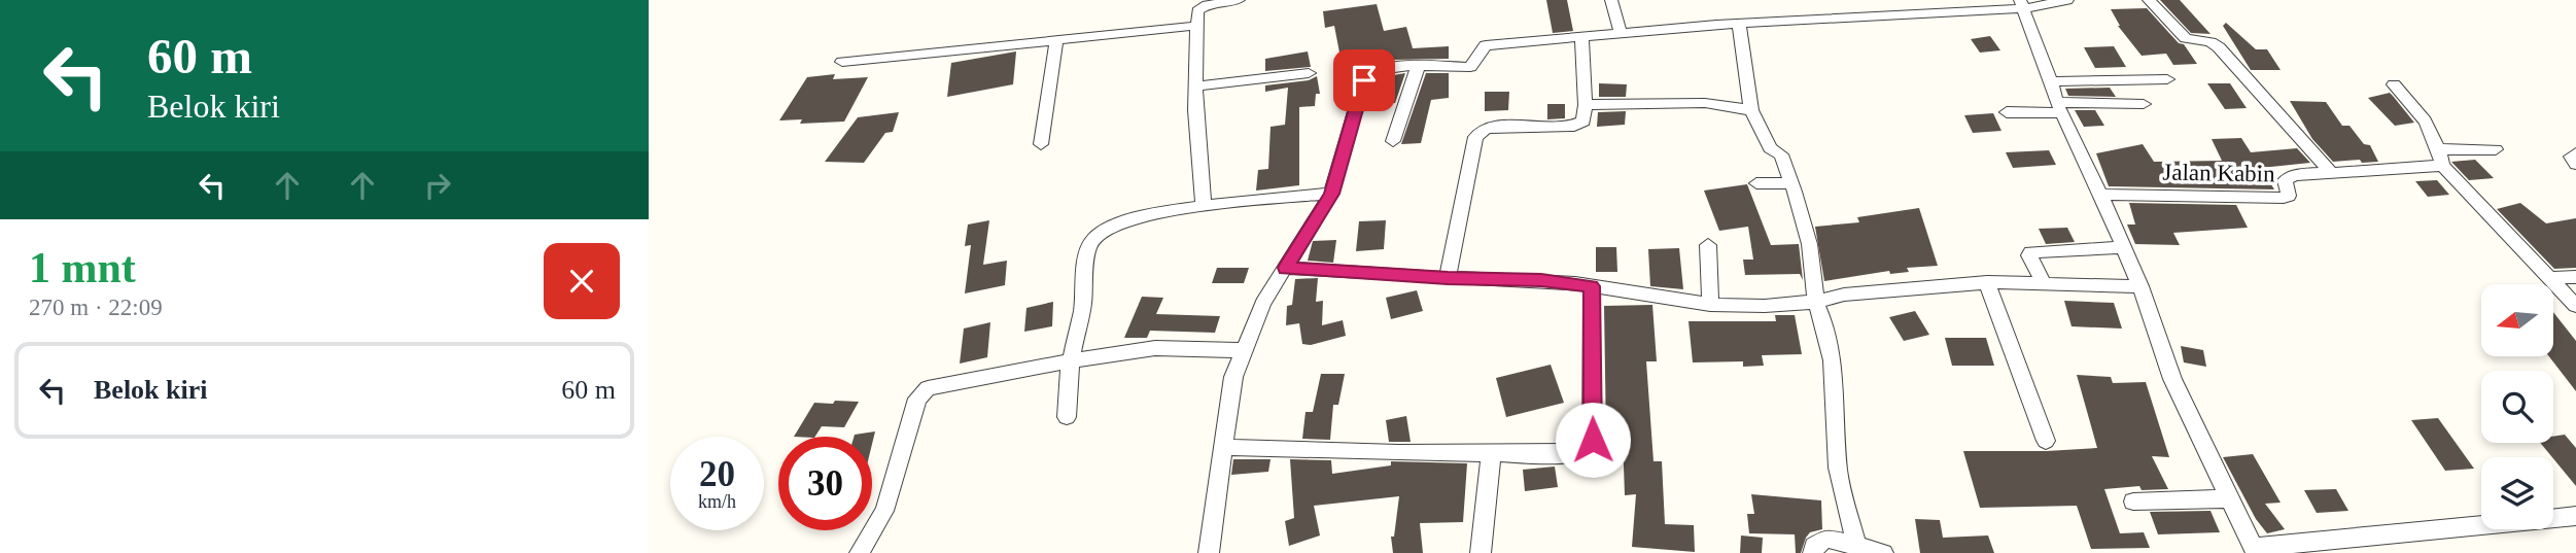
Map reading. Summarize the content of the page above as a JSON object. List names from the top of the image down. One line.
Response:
{"streets":{"street":["Jalan Kabin"]},"north":"left","page":{"turn":["60 m","Belok kiri"],"heading":["1 mnt","270 m · 22:09"],"list":[{"name":"Belok kiri","value":"60 m"}],"speed":"20 km/h","limit":"30"}}
